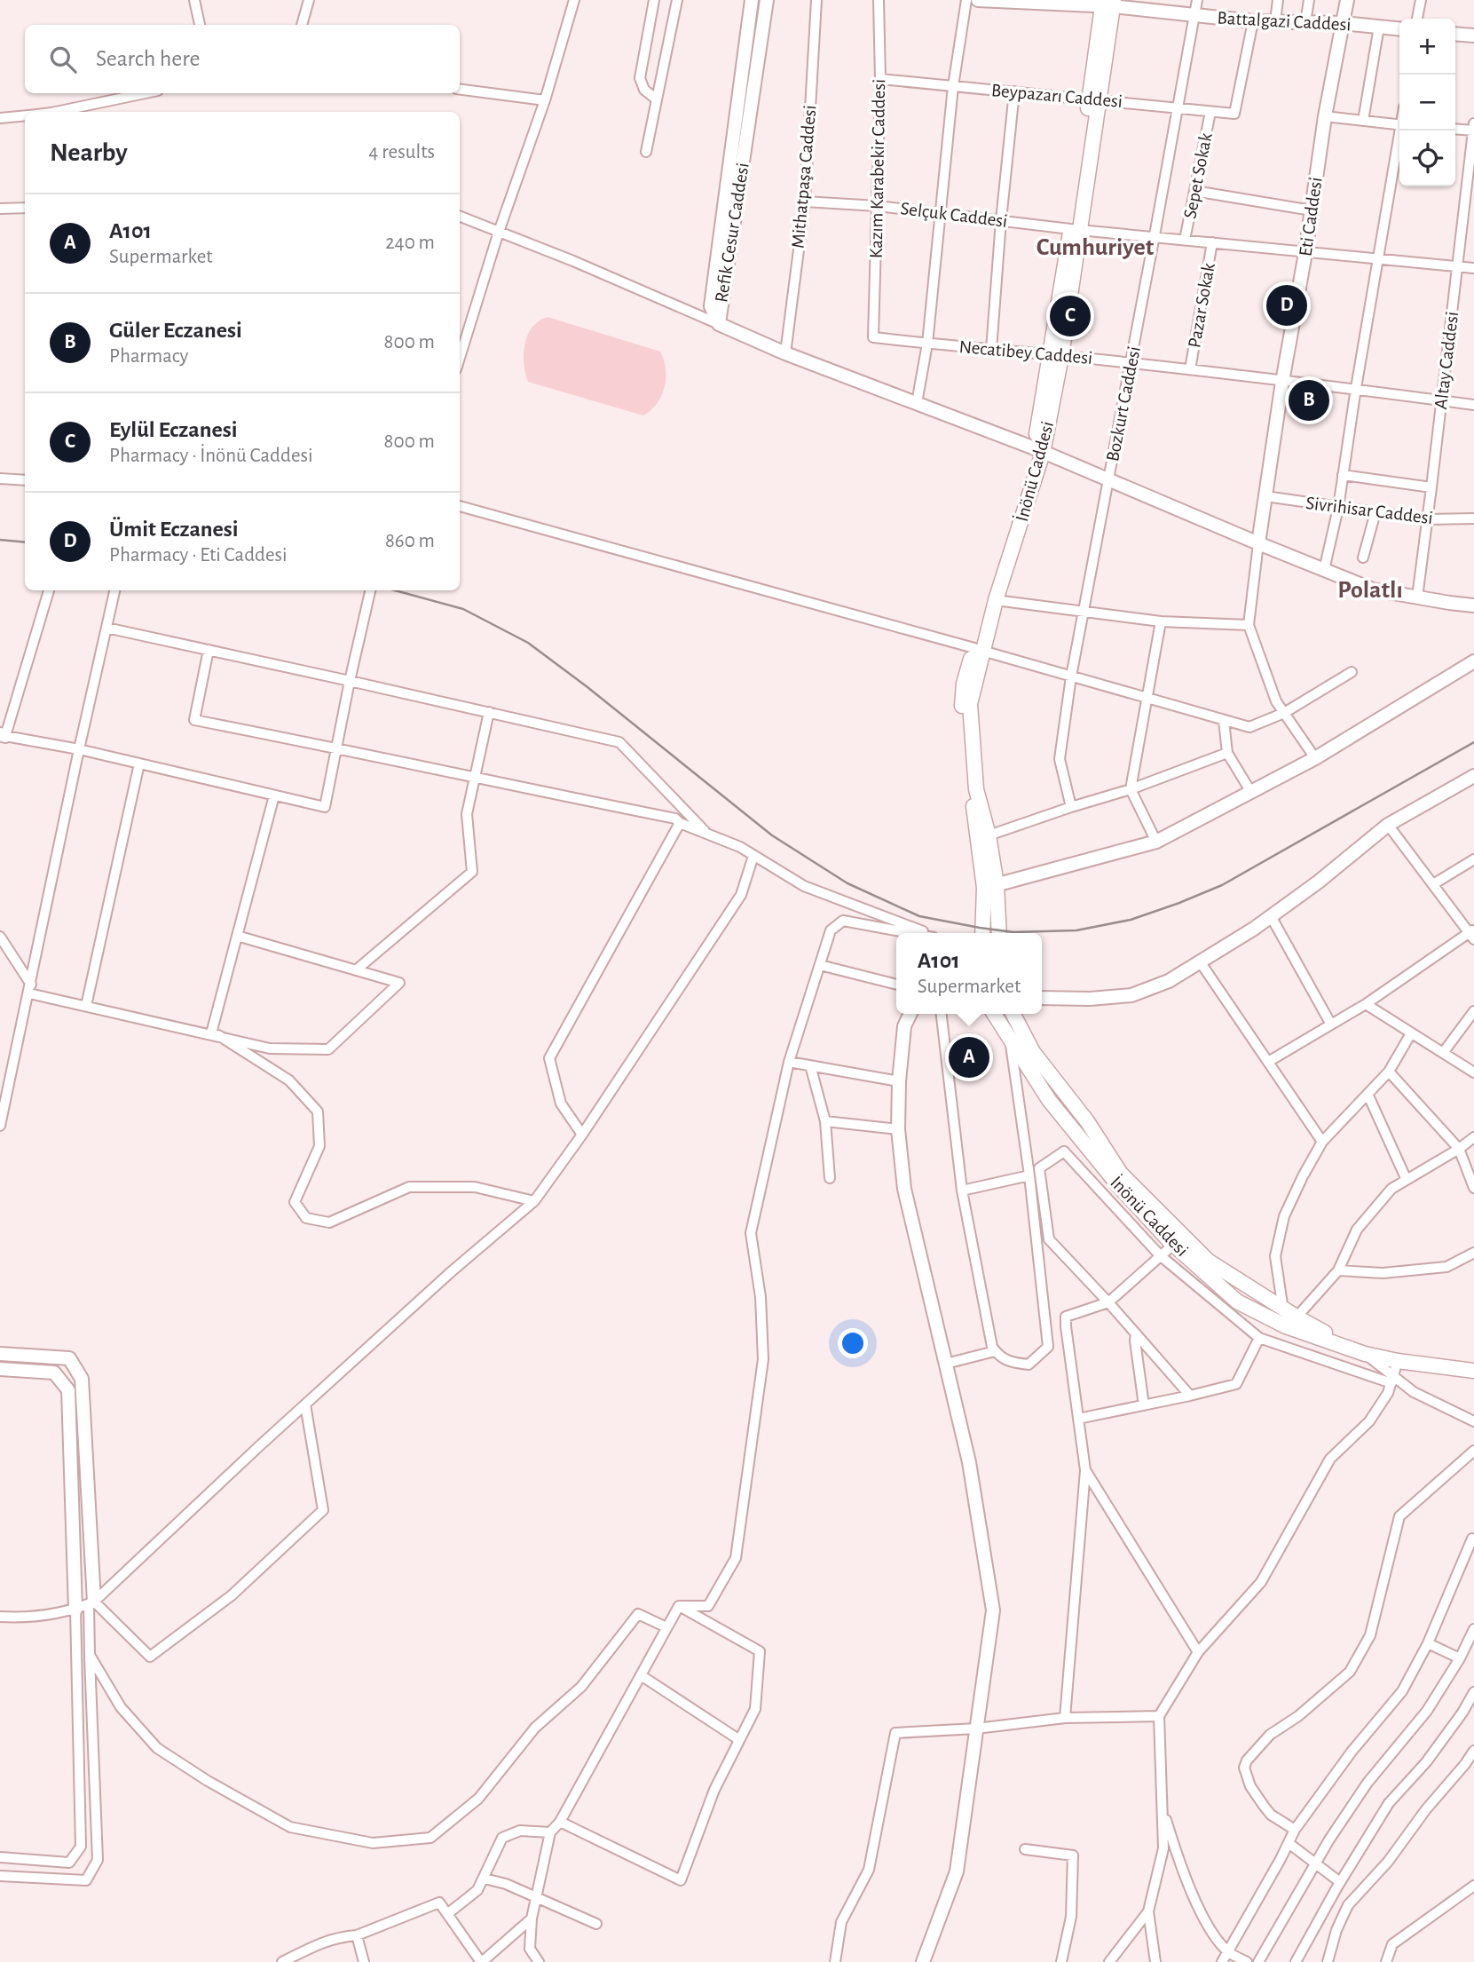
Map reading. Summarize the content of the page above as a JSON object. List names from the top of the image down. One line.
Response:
{"streets":{"main road":["İnönü Caddesi"],"street":["Battalgazi Caddesi","Beypazarı Caddesi","Kazım Karabekir Caddesi","Sepet Sokak","Mithatpaşa Caddesi","Selçuk Caddesi","Eti Caddesi","Refik Cesur Caddesi","Pazar Sokak","Necatibey Caddesi","Altay Caddesi","Bozkurt Caddesi","Sivrihisar Caddesi"]},"crossings":[["Battalgazi Caddesi","Beypazarı Caddesi"],["Battalgazi Caddesi","Eti Caddesi"],["Battalgazi Caddesi","Bozkurt Caddesi"],["Battalgazi Caddesi","İnönü Caddesi"],["Beypazarı Caddesi","Kazım Karabekir Caddesi"],["Beypazarı Caddesi","Sepet Sokak"],["Beypazarı Caddesi","Bozkurt Caddesi"],["Beypazarı Caddesi","İnönü Caddesi"],["Kazım Karabekir Caddesi","Selçuk Caddesi"],["Kazım Karabekir Caddesi","Necatibey Caddesi"],["Sepet Sokak","Selçuk Caddesi"],["Mithatpaşa Caddesi","Selçuk Caddesi"],["Selçuk Caddesi","Eti Caddesi"],["Selçuk Caddesi","Pazar Sokak"],["Selçuk Caddesi","Altay Caddesi"],["Selçuk Caddesi","Bozkurt Caddesi"],["Selçuk Caddesi","İnönü Caddesi"],["Eti Caddesi","Necatibey Caddesi"],["Eti Caddesi","Sivrihisar Caddesi"],["Pazar Sokak","Necatibey Caddesi"],["Necatibey Caddesi","Altay Caddesi"],["Necatibey Caddesi","Bozkurt Caddesi"],["Necatibey Caddesi","İnönü Caddesi"],["Altay Caddesi","Sivrihisar Caddesi"]],"districts":["Cumhuriyet","Polatlı"],"page":{"map_buttons":["+","−"],"search":"Search here","heading":["Nearby","4 results"],"list":[{"mark":"A","name":"A101","note":"Supermarket","value":"240 m"},{"mark":"B","name":"Güler Eczanesi","note":"Pharmacy","value":"800 m"},{"mark":"C","name":"Eylül Eczanesi","note":"Pharmacy · İnönü Caddesi","value":"800 m"},{"mark":"D","name":"Ümit Eczanesi","note":"Pharmacy · Eti Caddesi","value":"860 m"}],"pins":["D","C","B","A"],"popup":["A101","Supermarket"]}}
